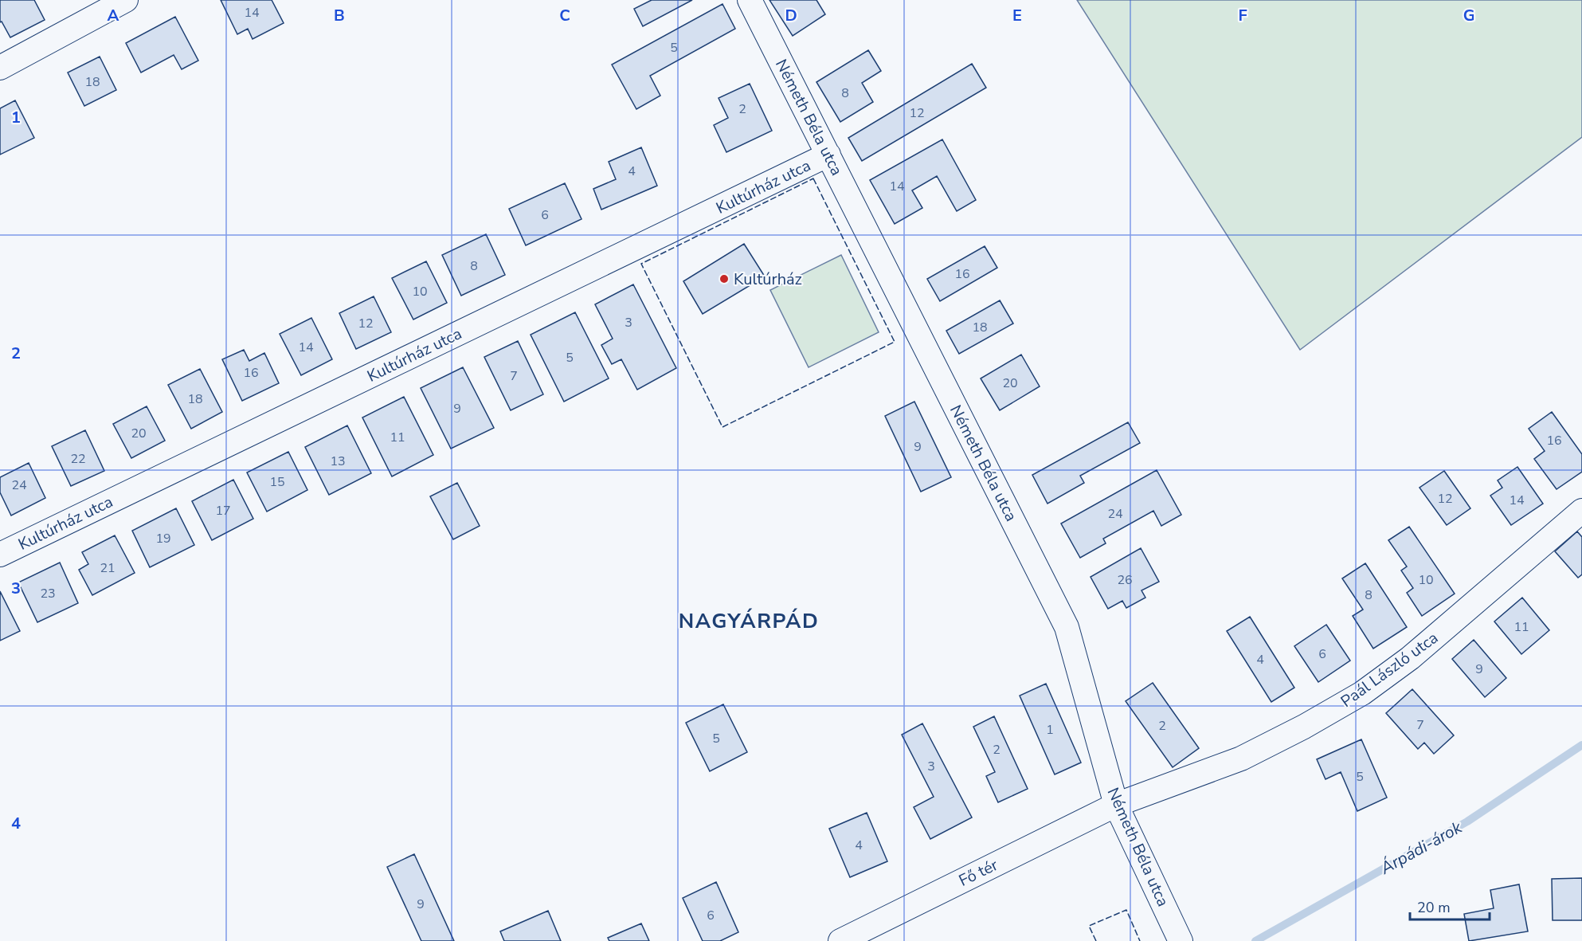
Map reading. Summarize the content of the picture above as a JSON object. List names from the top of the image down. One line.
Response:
{"streets":{"street":["Németh Béla utca","Kultúrház utca","Paál László utca","Fő tér"]},"crossings":[["Németh Béla utca","Kultúrház utca"],["Németh Béla utca","Paál László utca"],["Németh Béla utca","Fő tér"],["Paál László utca","Fő tér"]],"districts":["NAGYÁRPÁD"],"water":["Árpádi-árok"],"places":["Kultúrház"],"house_numbers":["14","5","18","8","2","12","4","14","6","8","16","10","3","12","18","14","5","16","7","20","18","9","20","11","16","9","22","13","15","24","12","14","17","24","19","21","26","10","23","8","11","6","4","9","7","2","1","5","2","3","5","4","9","6"],"scale_bar":"20 m","grid":{"columns":["A","B","C","D","E","F","G"],"rows":["1","2","3","4"]}}
